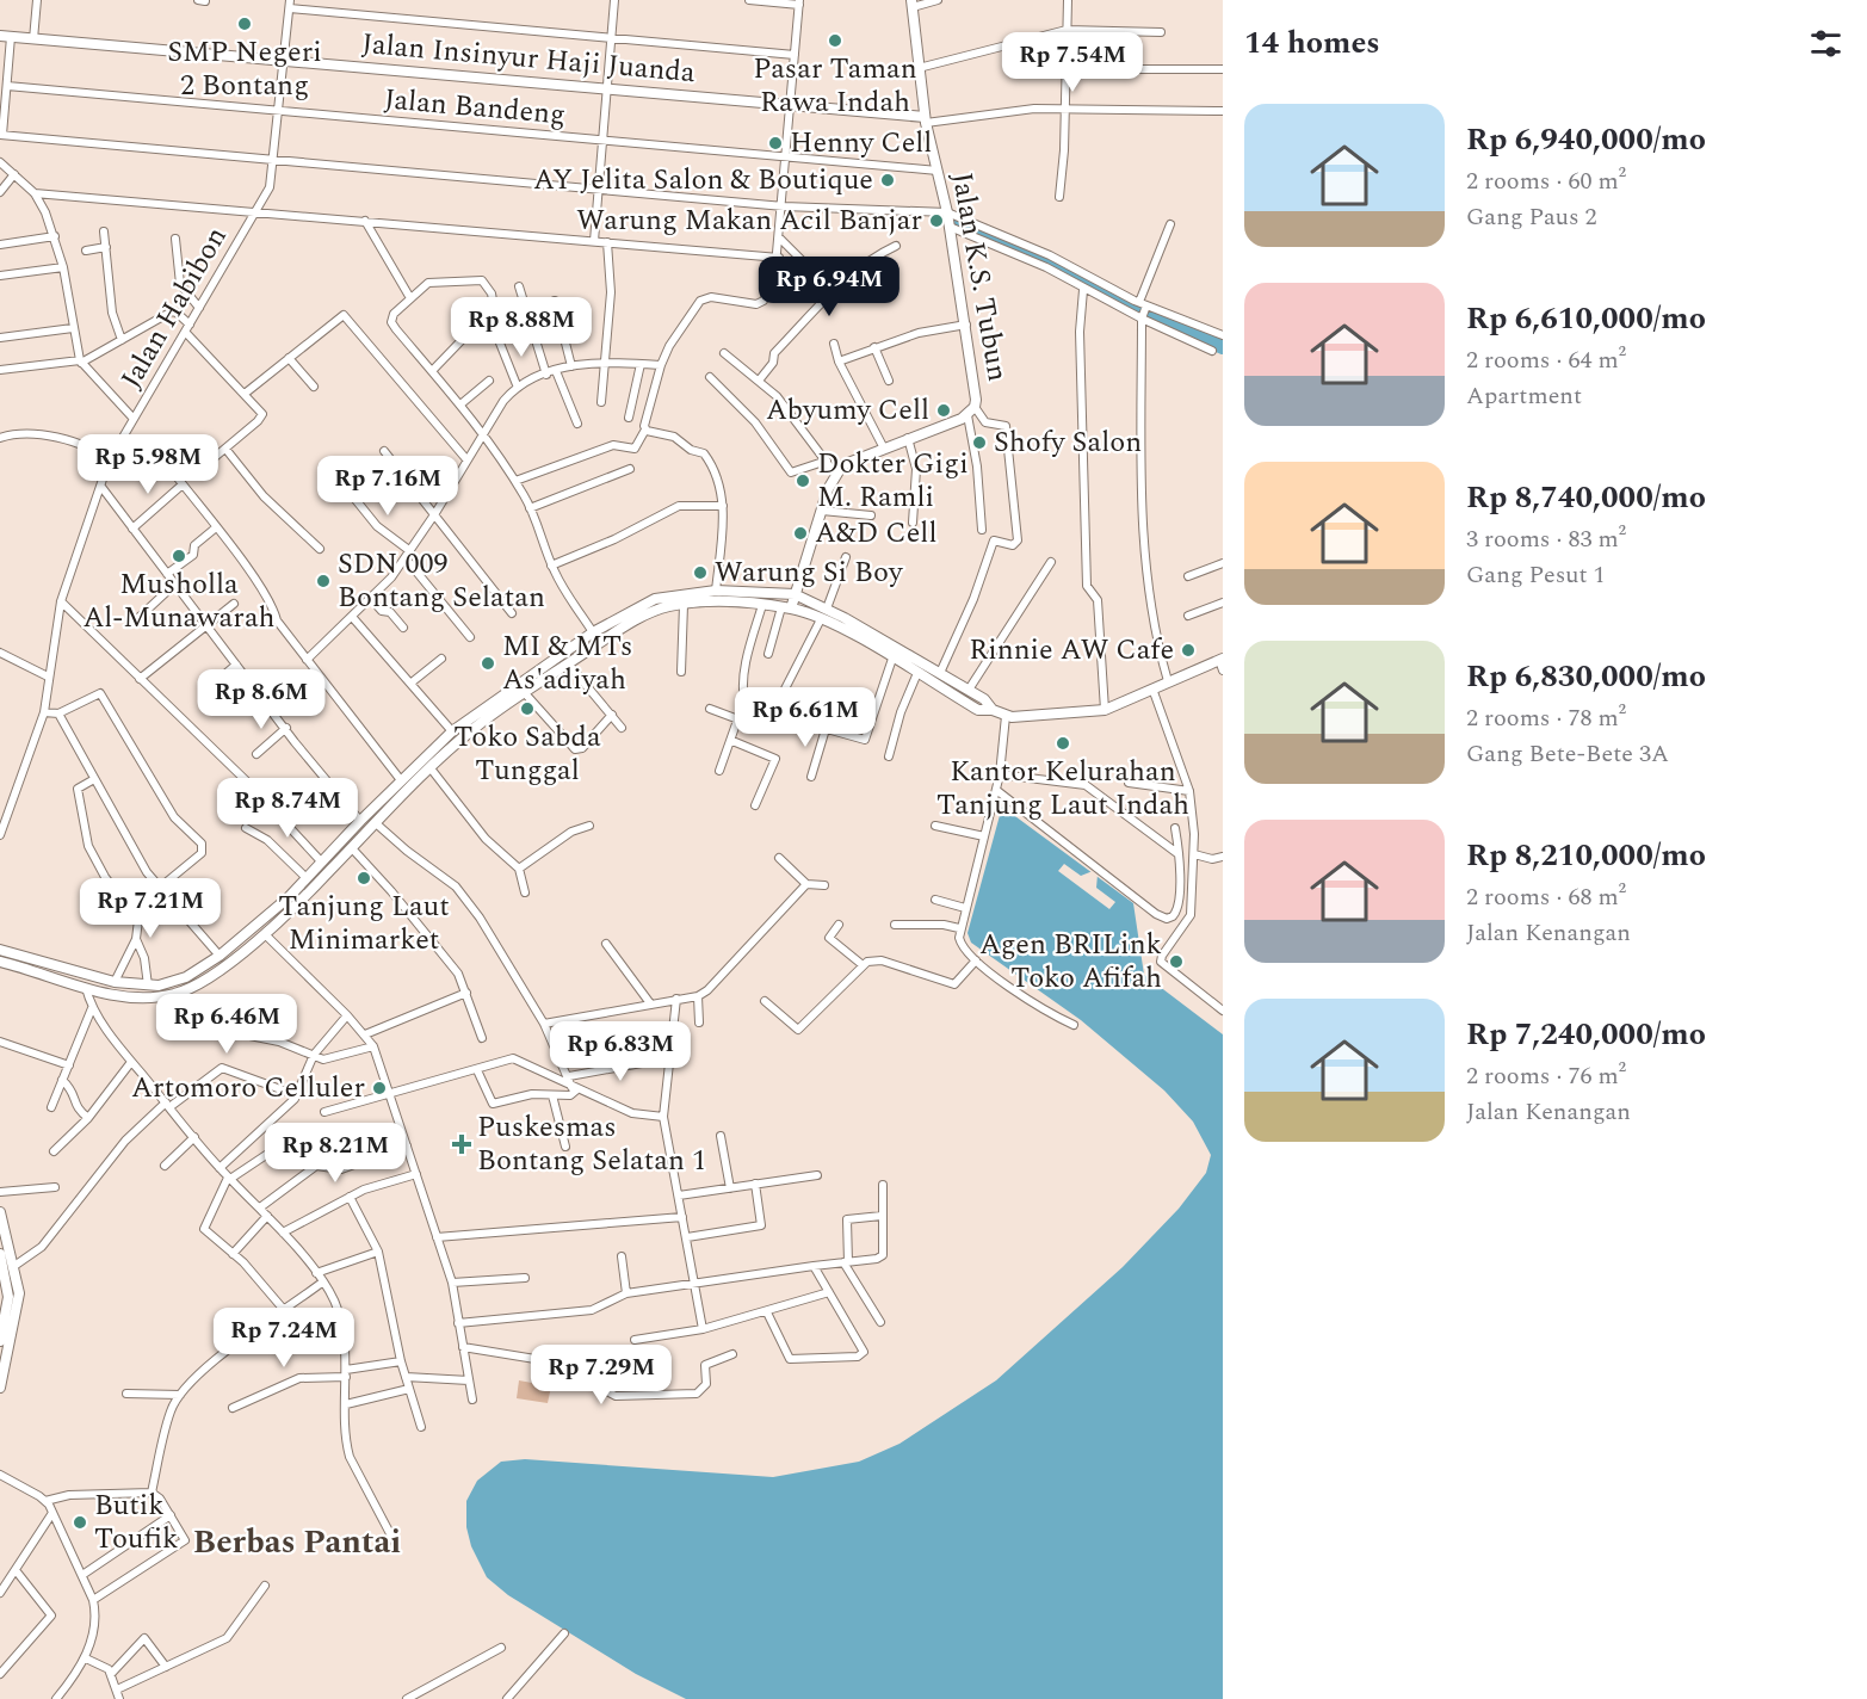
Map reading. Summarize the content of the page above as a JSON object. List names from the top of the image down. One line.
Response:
{"streets":{"street":["Jalan Insinyur Haji Juanda","Jalan Bandeng","Jalan K.S. Tubun","Jalan Habibon"]},"crossings":[["Jalan Insinyur Haji Juanda","Jalan K.S. Tubun"],["Jalan Insinyur Haji Juanda","Jalan Habibon"],["Jalan Bandeng","Jalan K.S. Tubun"],["Jalan Bandeng","Jalan Habibon"]],"districts":["Berbas Pantai"],"places":{"other":["SMP Negeri 2 Bontang","Pasar Taman Rawa Indah","Henny Cell","AY Jelita Salon & Boutique","Warung Makan Acil Banjar","Abyumy Cell","Shofy Salon","Dokter Gigi M. Ramli","A&D Cell","Musholla Al-Munawarah","Warung Si Boy","SDN 009 Bontang Selatan","Rinnie AW Cafe","MI & MTs As'adiyah","Toko Sabda Tunggal","Kantor Kelurahan Tanjung Laut Indah","Tanjung Laut Minimarket","Agen BRILink Toko Afifah","Artomoro Celluler","Butik Toufik"],"health":["Puskesmas Bontang Selatan 1"]},"page":{"heading":"14 homes","price":["Rp 7.54M","Rp 6.94M","Rp 8.88M","Rp 5.98M","Rp 7.16M","Rp 8.6M","Rp 6.61M","Rp 8.74M","Rp 7.21M","Rp 6.46M","Rp 6.83M","Rp 8.21M","Rp 7.24M","Rp 7.29M"],"list":[{"name":"Rp 6,940,000/mo","note":"2 rooms · 60 m² · Gang Paus 2"},{"name":"Rp 6,610,000/mo","note":"2 rooms · 64 m² · Apartment"},{"name":"Rp 8,740,000/mo","note":"3 rooms · 83 m² · Gang Pesut 1"},{"name":"Rp 6,830,000/mo","note":"2 rooms · 78 m² · Gang Bete-Bete 3A"},{"name":"Rp 8,210,000/mo","note":"2 rooms · 68 m² · Jalan Kenangan"},{"name":"Rp 7,240,000/mo","note":"2 rooms · 76 m² · Jalan Kenangan"}]}}
